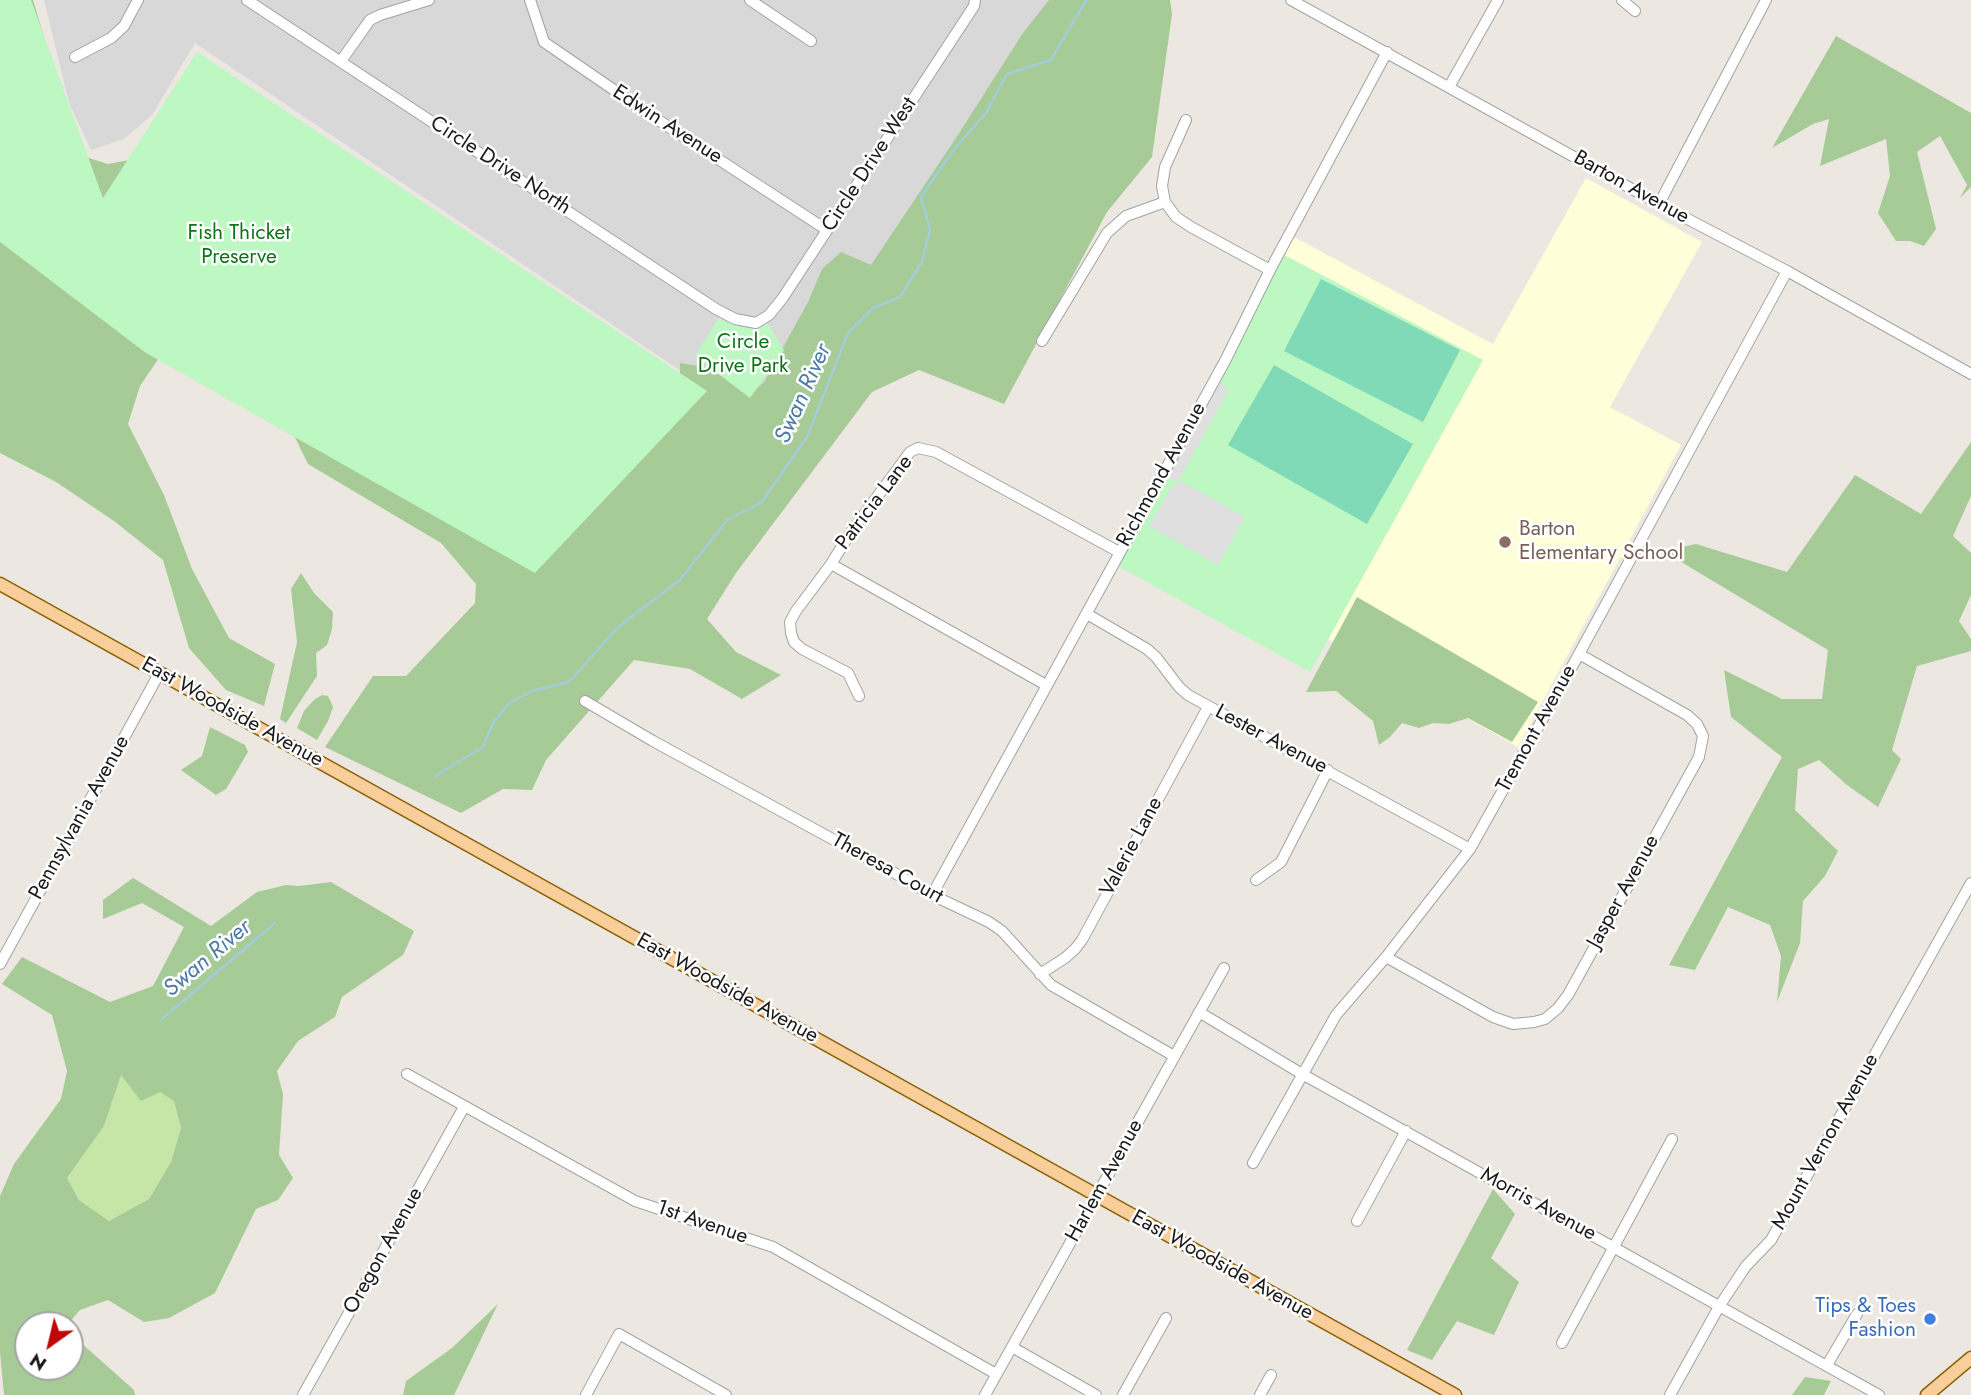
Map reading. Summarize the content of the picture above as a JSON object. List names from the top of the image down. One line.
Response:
{"streets":{"main road":["East Woodside Avenue"],"street":["Edwin Avenue","Circle Drive West","Circle Drive North","Barton Avenue","Richmond Avenue","Patricia Lane","Tremont Avenue","Lester Avenue","Pennsylvania Avenue","Valerie Lane","Theresa Court","Jasper Avenue","Mount Vernon Avenue","Harlem Avenue","Morris Avenue","1st Avenue","Oregon Avenue"]},"crossings":[["Edwin Avenue","Circle Drive West"],["Circle Drive West","Circle Drive North"],["Barton Avenue","Richmond Avenue"],["Barton Avenue","Tremont Avenue"],["Richmond Avenue","Patricia Lane"],["Richmond Avenue","Lester Avenue"],["Richmond Avenue","Theresa Court"],["East Woodside Avenue","Pennsylvania Avenue"],["East Woodside Avenue","Harlem Avenue"],["Tremont Avenue","Lester Avenue"],["Tremont Avenue","Jasper Avenue"],["Tremont Avenue","Morris Avenue"],["Lester Avenue","Valerie Lane"],["Valerie Lane","Theresa Court"],["Theresa Court","Harlem Avenue"],["Mount Vernon Avenue","Morris Avenue"],["Harlem Avenue","Morris Avenue"],["Harlem Avenue","1st Avenue"],["1st Avenue","Oregon Avenue"]],"water":["Swan River"],"parks":["Fish Thicket Preserve","Circle Drive Park"],"places":["Barton Elementary School","Tips & Toes Fashion"],"north":"bottom left"}
